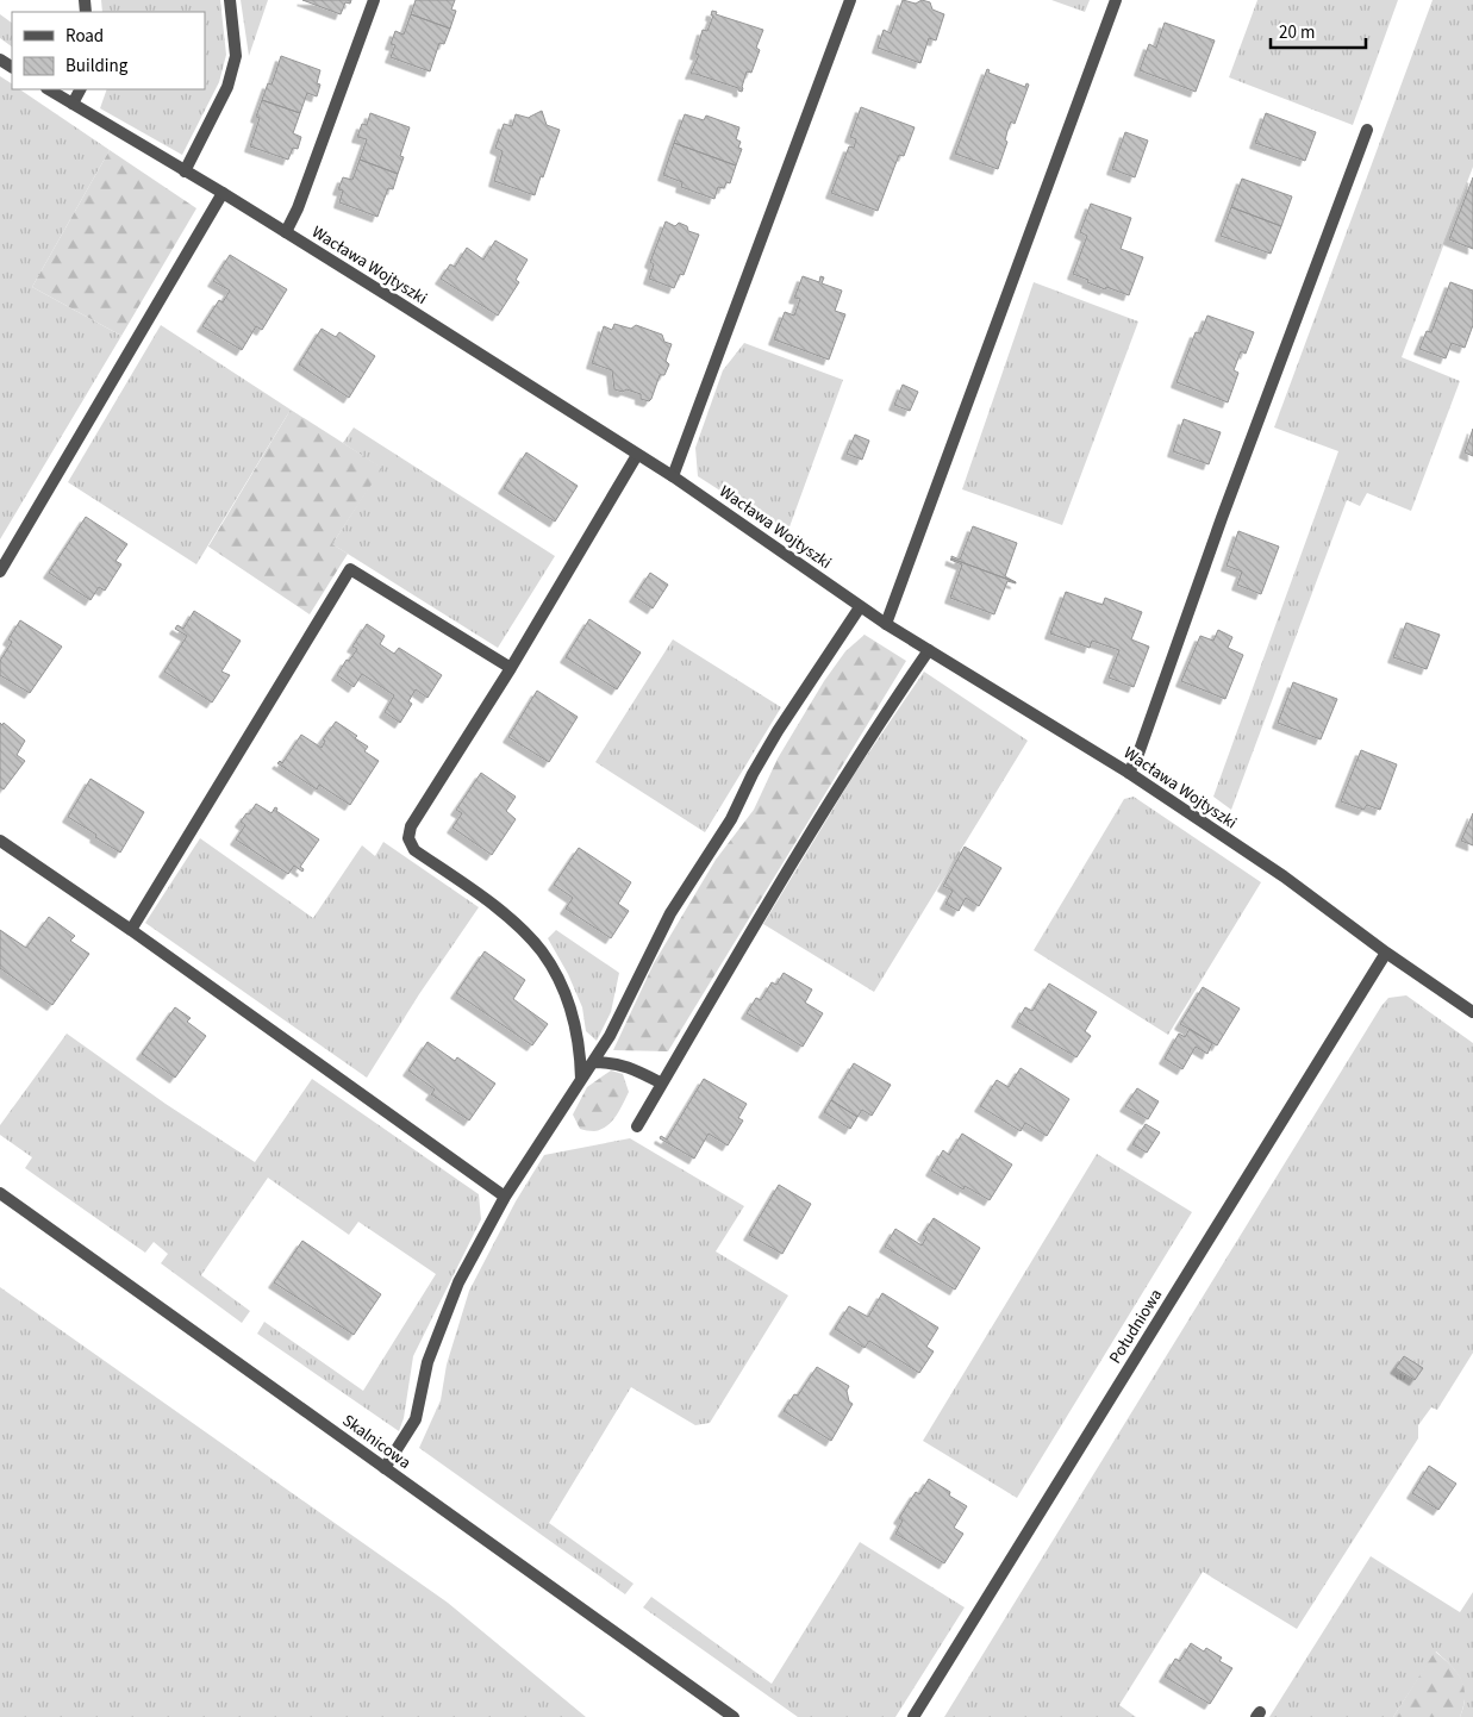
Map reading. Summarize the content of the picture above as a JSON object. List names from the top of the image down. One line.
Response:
{"streets":{"street":["Wacława Wojtyszki","Południowa","Skalnicowa"]},"crossings":[["Wacława Wojtyszki","Południowa"]],"legend":["Road","Building"],"scale_bar":"20 m"}
